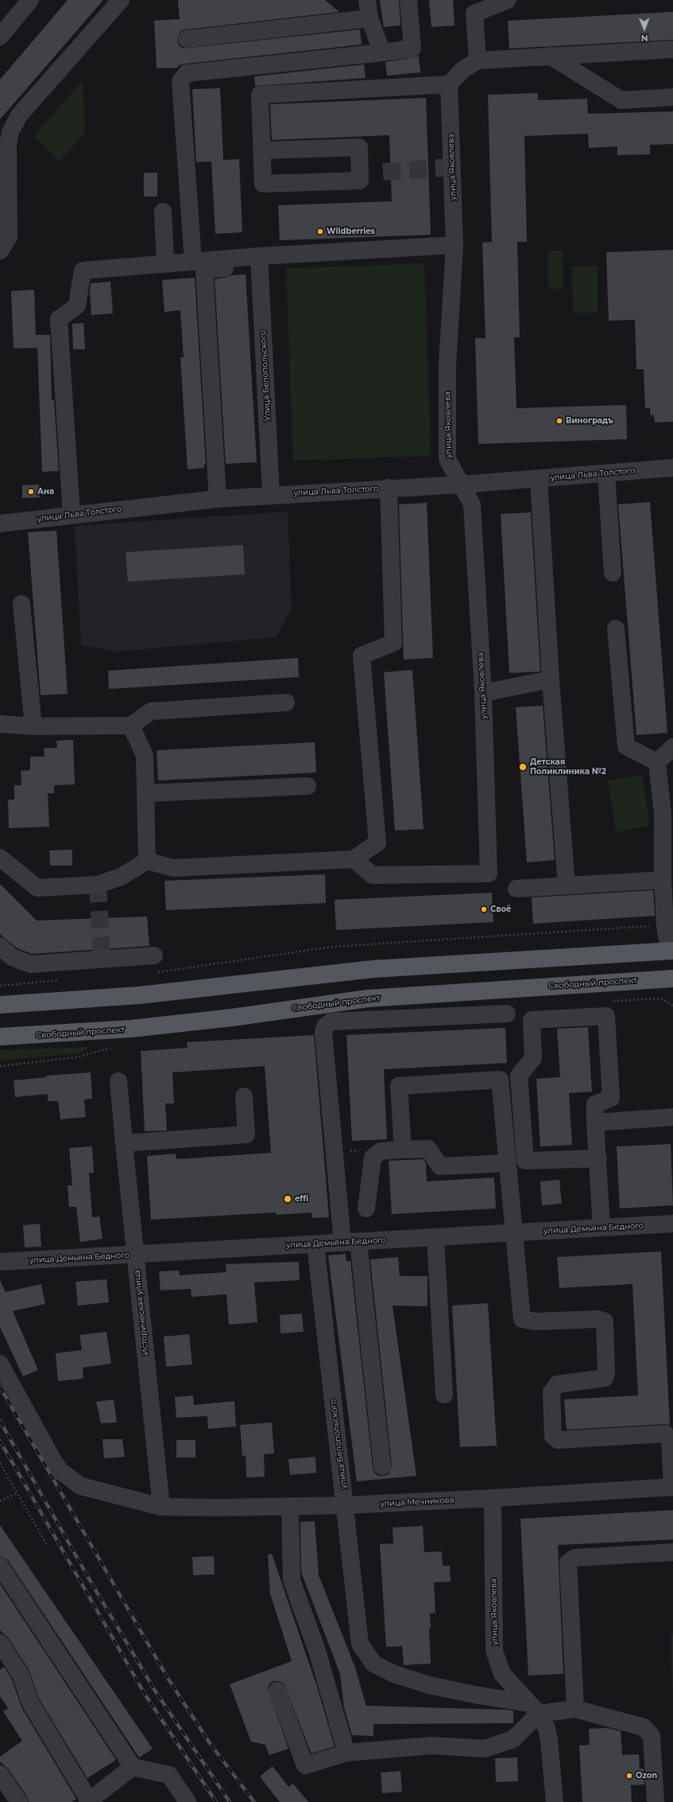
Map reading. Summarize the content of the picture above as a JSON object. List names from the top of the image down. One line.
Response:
{"streets":{"main road":["Свободный проспект"],"street":["улица Яковлева","Улица Белопольского","улица Льва Толстого","улица Демьяна Бедного","Историческая улица","улица Белопольского","улица Мечникова"]},"crossings":[["улица Яковлева","улица Льва Толстого"],["улица Яковлева","улица Белопольского"],["улица Яковлева","улица Мечникова"],["Улица Белопольского","улица Льва Толстого"],["улица Демьяна Бедного","Историческая улица"],["улица Демьяна Бедного","улица Белопольского"],["Историческая улица","улица Мечникова"],["улица Белопольского","улица Мечникова"]],"places":["Wildberries","Виноградъ","Ана","Детская Поликлиника №2","Своё","effi","Ozon"],"north":"bottom"}
